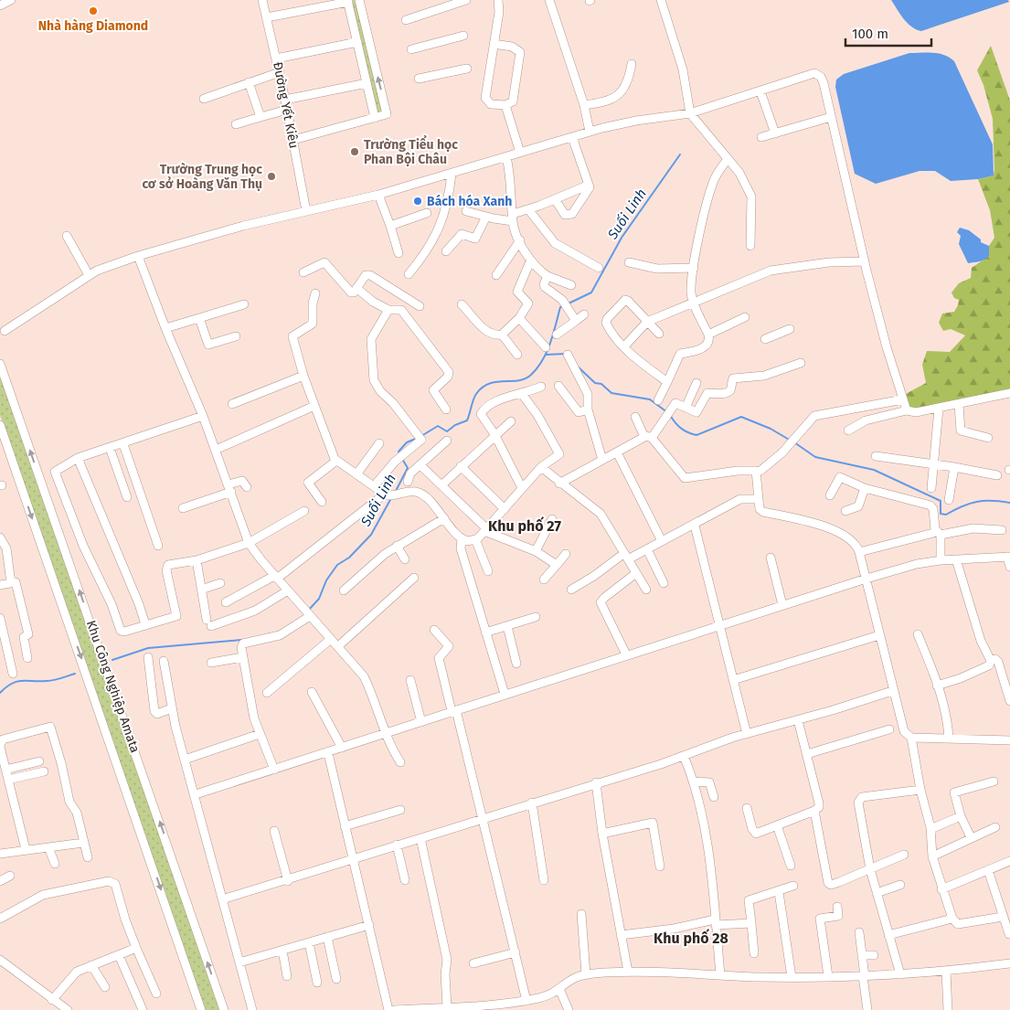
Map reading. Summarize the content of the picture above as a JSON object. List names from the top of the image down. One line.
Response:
{"streets":{"street":["Đường Yết Kiêu","Khu Công Nghiệp Amata"]},"districts":["Khu phố 27","Khu phố 28"],"water":["Suối Linh"],"places":["Nhà hàng Diamond","Trường Tiểu học Phan Bội Châu","Trường Trung học cơ sở Hoàng Văn Thụ","Bách hóa Xanh"],"scale_bar":"100 m"}
